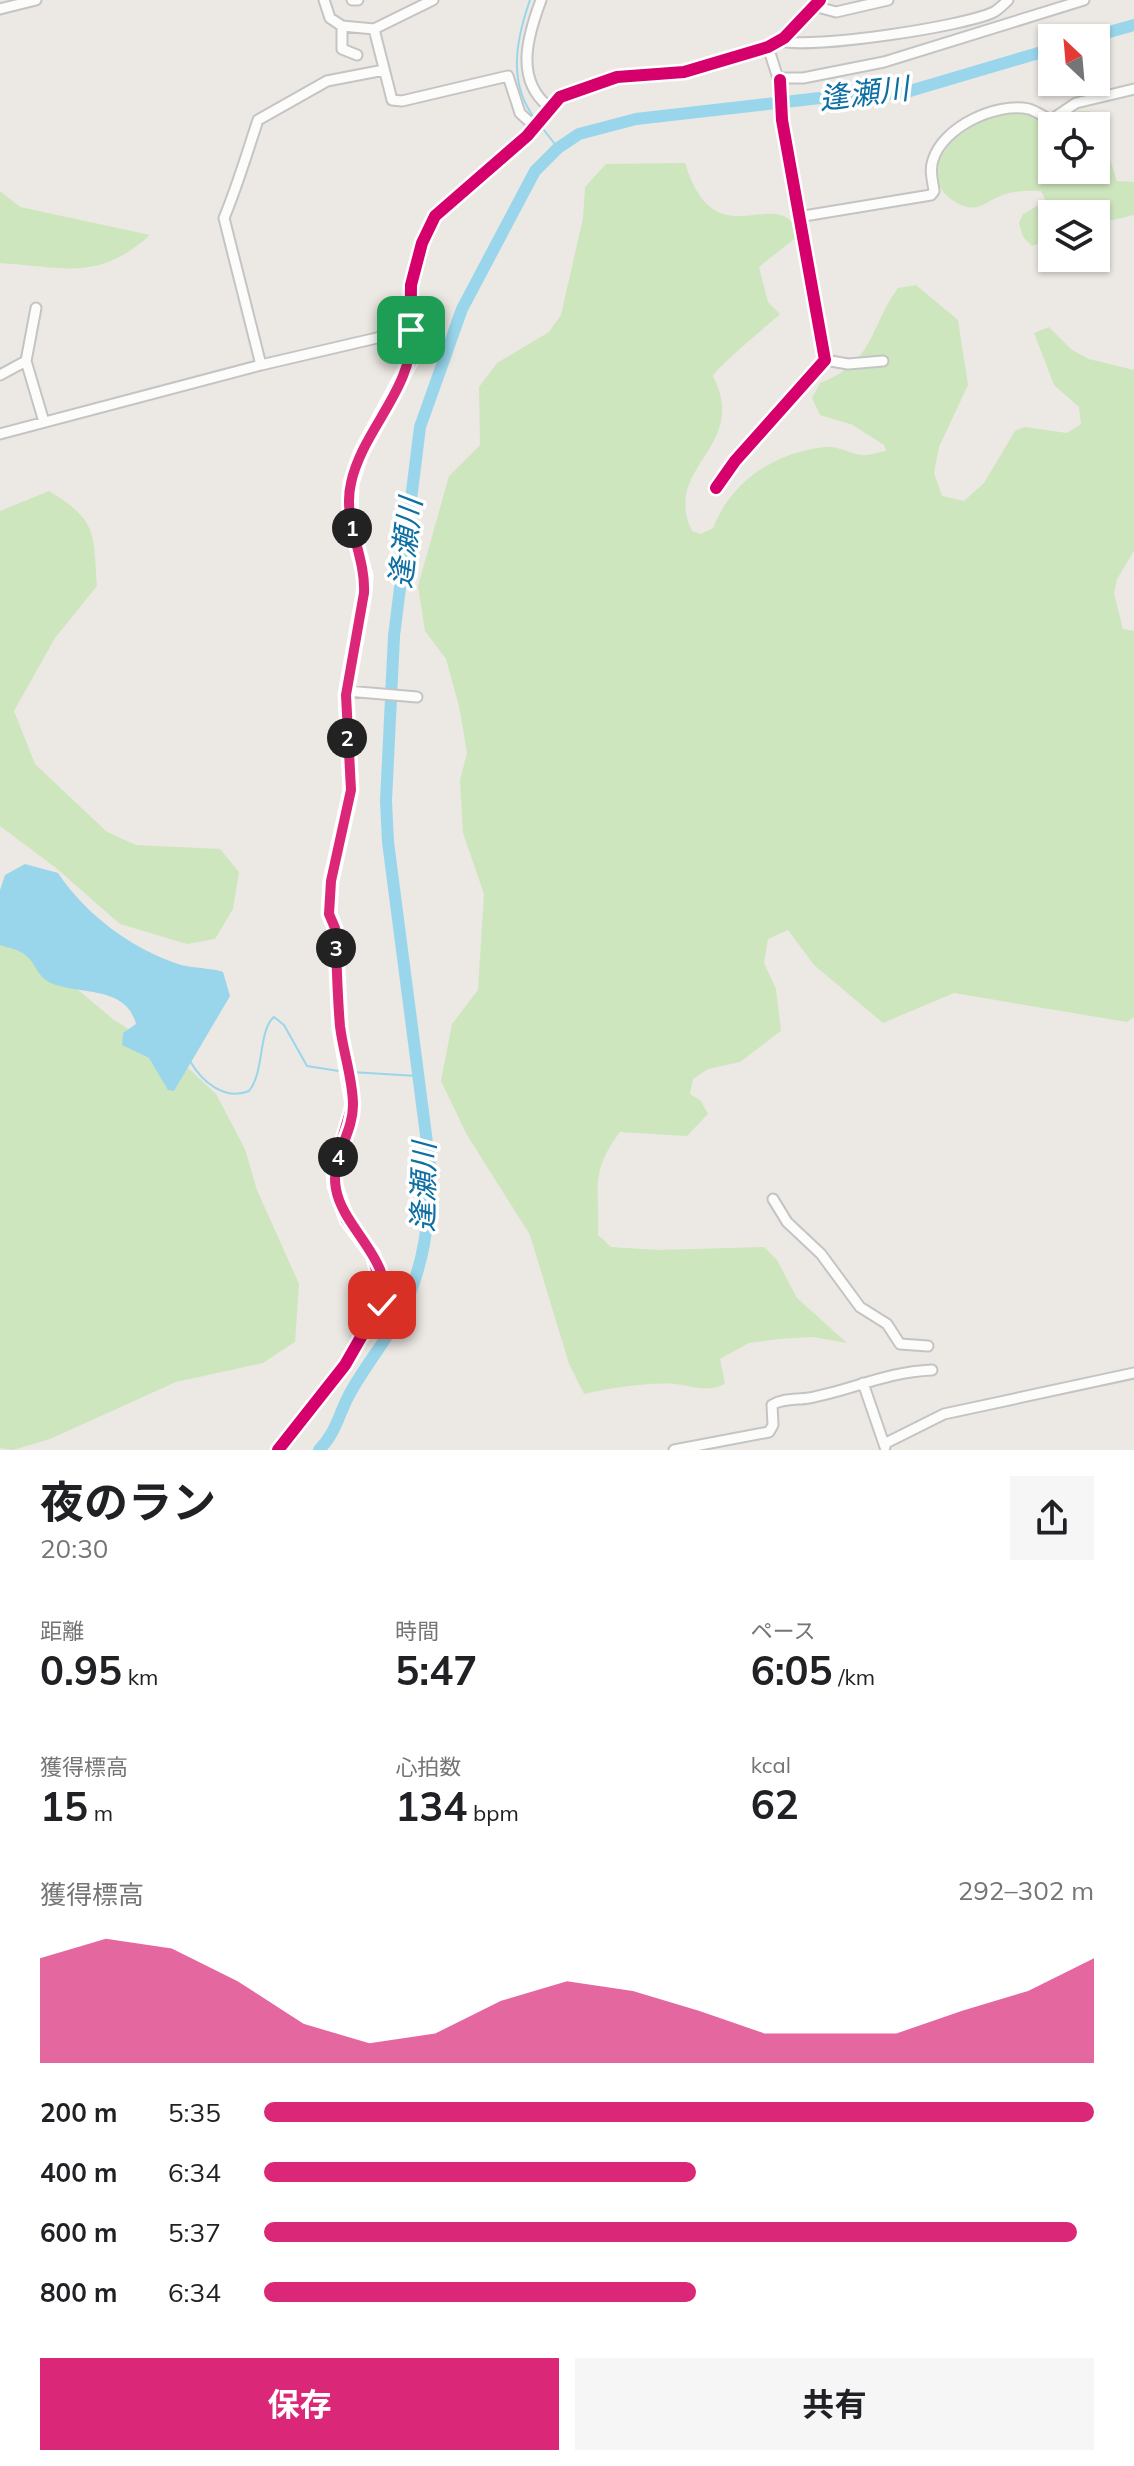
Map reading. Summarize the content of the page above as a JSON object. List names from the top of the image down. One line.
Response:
{"water":["逢瀬川"],"north":"top left","page":{"pins":["1","2","3","4"],"heading":["夜のラン","20:30"],"stats":[["距離","0.95 km"],["時間","5:47"],["ペース","6:05 /km"],["獲得標高","15 m"],["心拍数","134 bpm"],["kcal","62"]],"chart":["獲得標高","292–302 m"],"list":[{"name":"200 m","note":"5:35"},{"name":"400 m","note":"6:34"},{"name":"600 m","note":"5:37"},{"name":"800 m","note":"6:34"}],"buttons":["保存","共有"]}}
